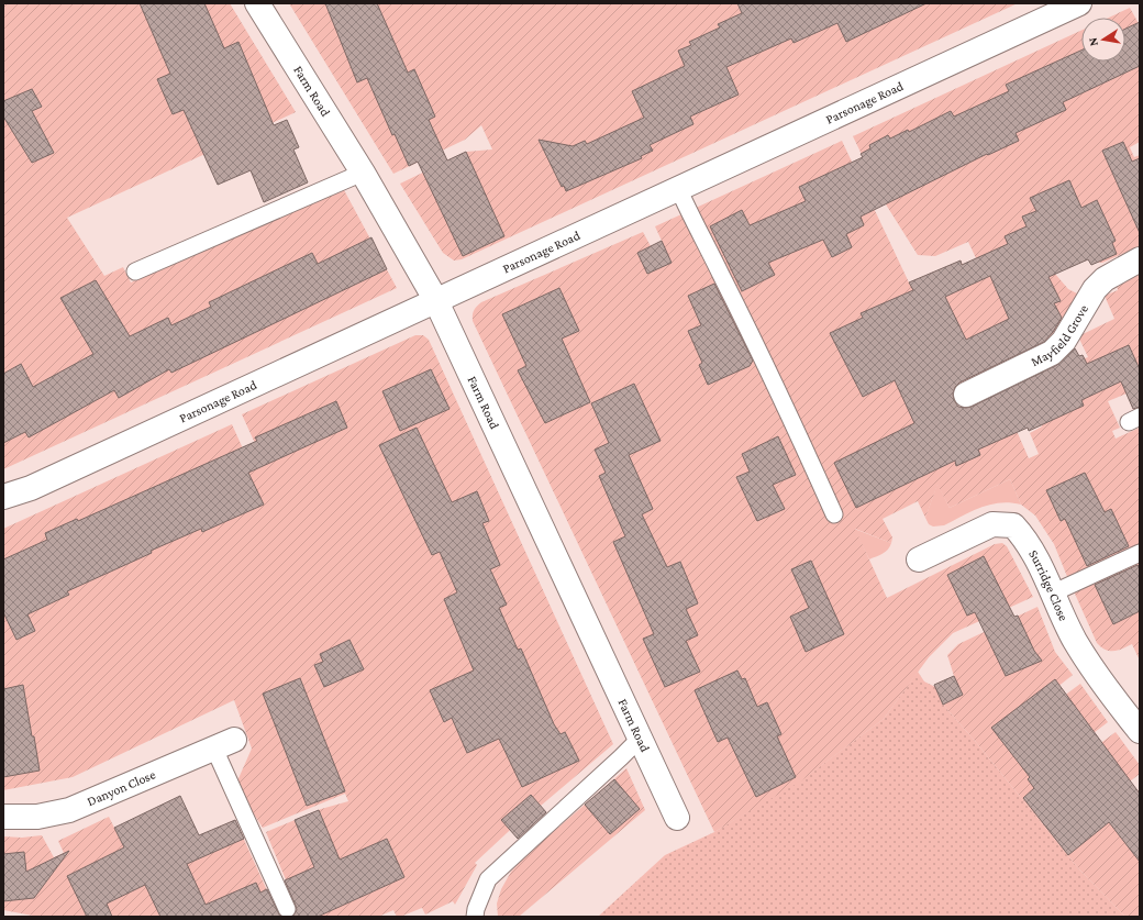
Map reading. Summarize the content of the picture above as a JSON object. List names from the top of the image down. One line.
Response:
{"streets":{"street":["Farm Road","Parsonage Road","Mayfield Grove","Surridge Close","Danyon Close"]},"crossings":[["Farm Road","Parsonage Road"]],"north":"left"}
